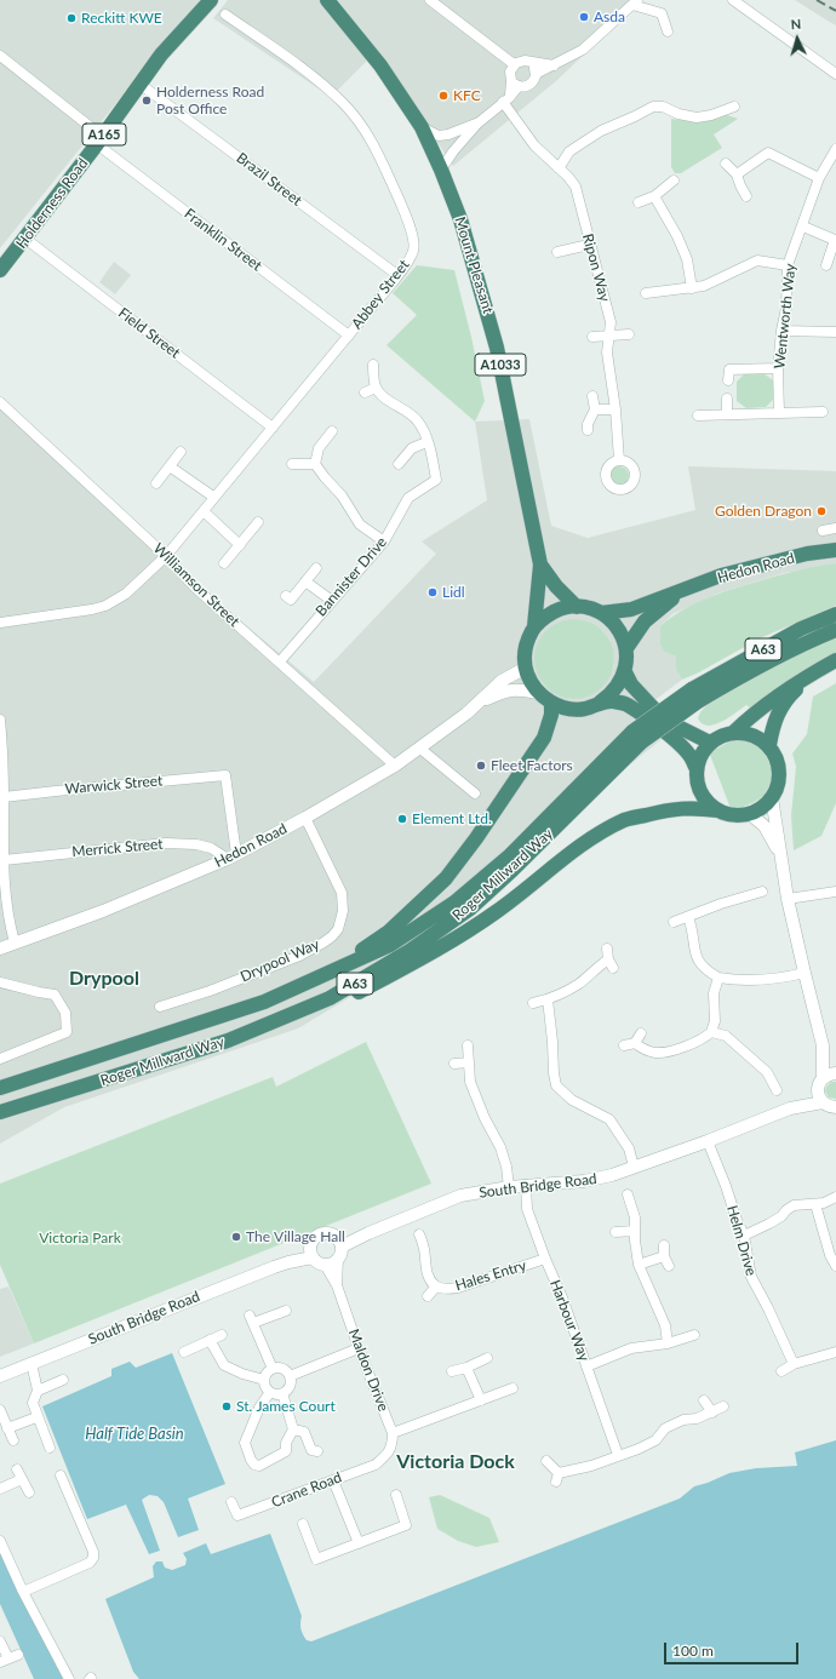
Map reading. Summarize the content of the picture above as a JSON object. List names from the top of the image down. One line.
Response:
{"streets":{"highway":["A165","Holderness Road","Mount Pleasant","A1033","Hedon Road","A63","Roger Millward Way"],"street":["Brazil Street","Franklin Street","Ripon Way","Abbey Street","Wentworth Way","Field Street","Bannister Drive","Williamson Street","Warwick Street","Merrick Street","Drypool Way","South Bridge Road","Helm Drive","Hales Entry","Harbour Way","Maldon Drive","Crane Road"]},"crossings":[["Brazil Street","Holderness Road"],["Brazil Street","Abbey Street"],["Holderness Road","Franklin Street"],["Holderness Road","Field Street"],["Franklin Street","Abbey Street"],["Mount Pleasant","A1033"],["Abbey Street","Field Street"],["Abbey Street","Williamson Street"],["A1033","Hedon Road"],["A1033","A63"],["Hedon Road","Williamson Street"],["Hedon Road","A63"],["Hedon Road","Warwick Street"],["Hedon Road","Merrick Street"],["Hedon Road","Drypool Way"],["Bannister Drive","Williamson Street"],["A63","Roger Millward Way"],["Warwick Street","Merrick Street"],["South Bridge Road","Helm Drive"],["South Bridge Road","Harbour Way"],["South Bridge Road","Maldon Drive"],["Hales Entry","Harbour Way"],["Maldon Drive","Crane Road"]],"districts":["Drypool","Victoria Dock"],"water":["Half Tide Basin"],"parks":["Victoria Park"],"places":["Asda","Reckitt KWE","KFC","Holderness Road Post Office","Golden Dragon","Lidl","Fleet Factors","Element Ltd.","The Village Hall","St. James Court"],"scale_bar":"100 m","north":"top"}
